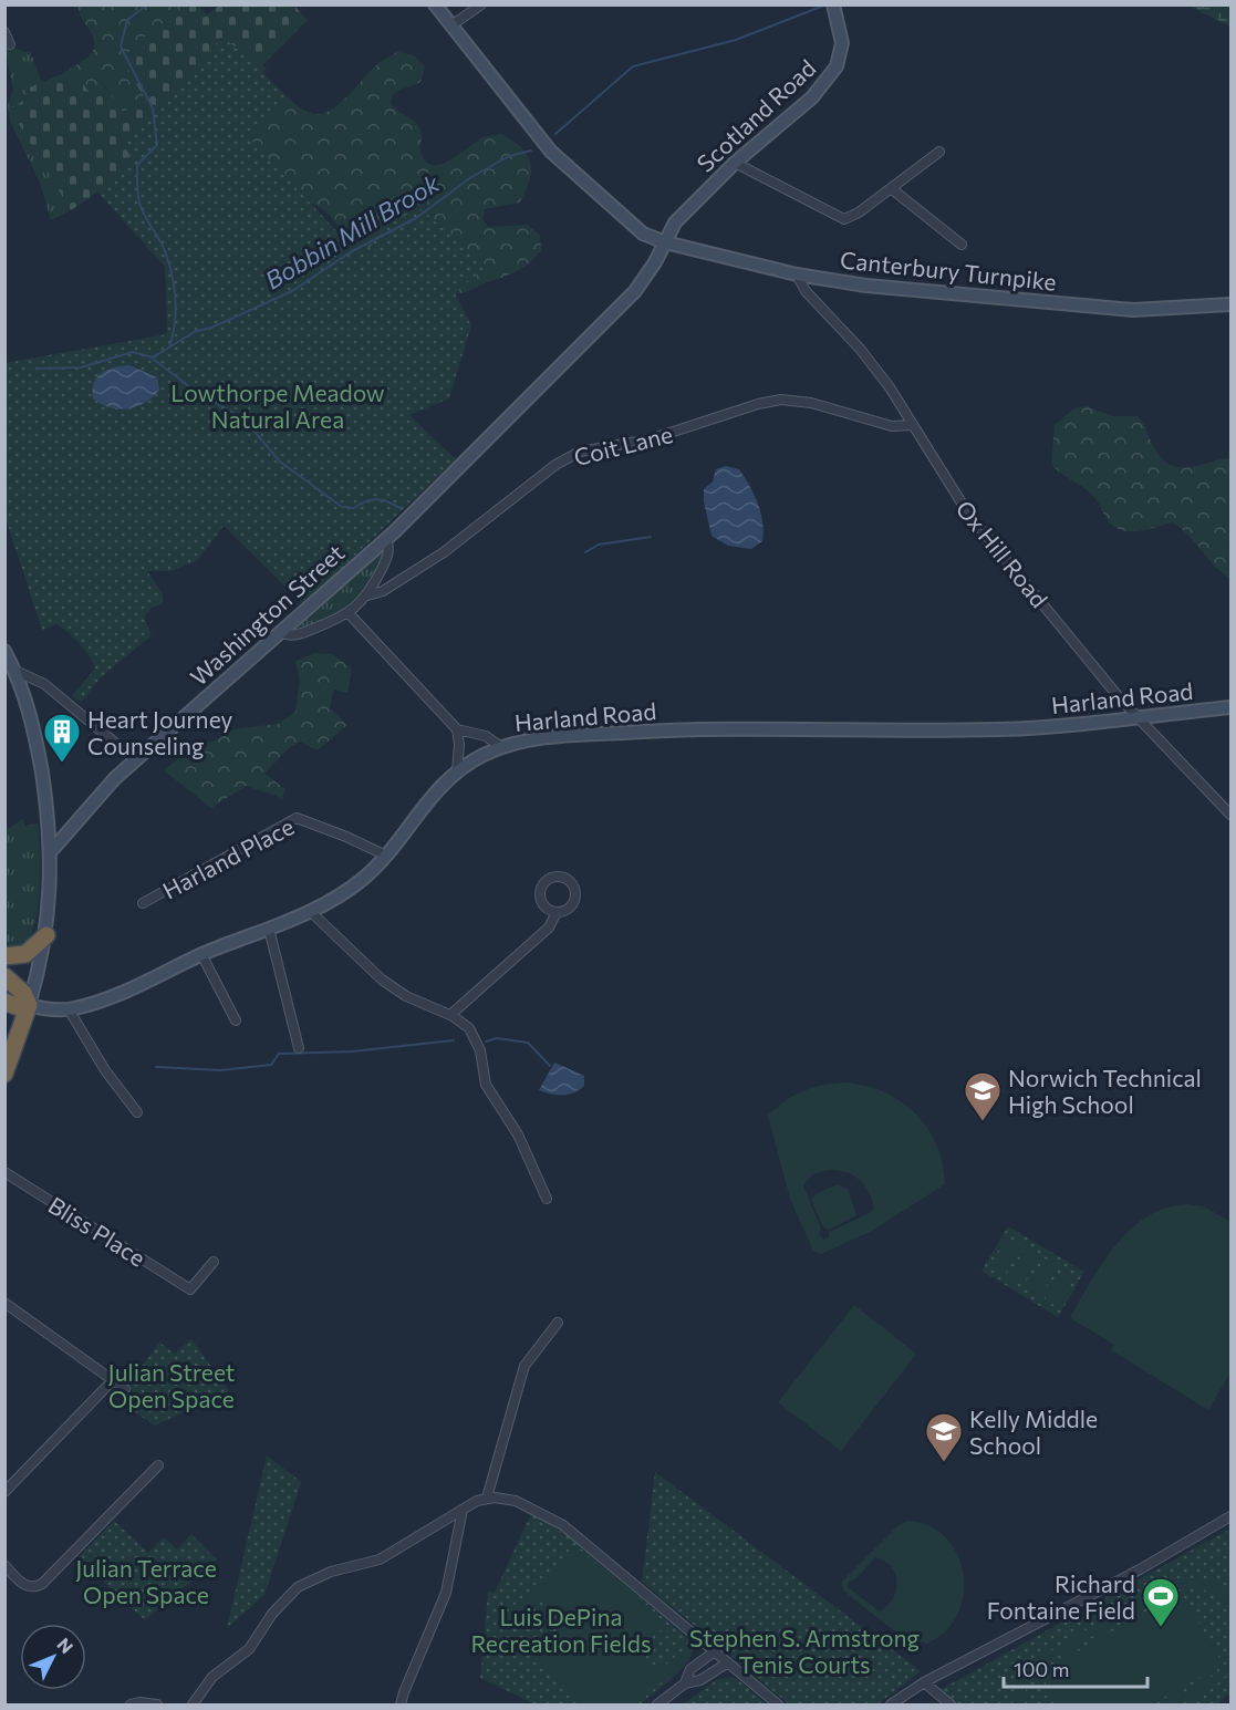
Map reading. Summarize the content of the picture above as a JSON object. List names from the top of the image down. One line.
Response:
{"streets":{"street":["Scotland Road","Canterbury Turnpike","Coit Lane","Ox Hill Road","Washington Street","Harland Road","Harland Place","Bliss Place"]},"crossings":[["Scotland Road","Canterbury Turnpike"],["Scotland Road","Washington Street"],["Canterbury Turnpike","Ox Hill Road"],["Canterbury Turnpike","Washington Street"],["Coit Lane","Ox Hill Road"],["Ox Hill Road","Harland Road"],["Harland Road","Harland Place"]],"water":["Bobbin Mill Brook"],"parks":["Lowthorpe Meadow Natural Area","Julian Street Open Space","Julian Terrace Open Space","Luis DePina Recreation Fields","Stephen S. Armstrong Tenis Courts"],"places":{"building":["Heart Journey Counseling"],"school or university":["Norwich Technical High School","Kelly Middle School"],"sports":["Richard Fontaine Field"]},"scale_bar":"100 m","north":"top right"}
